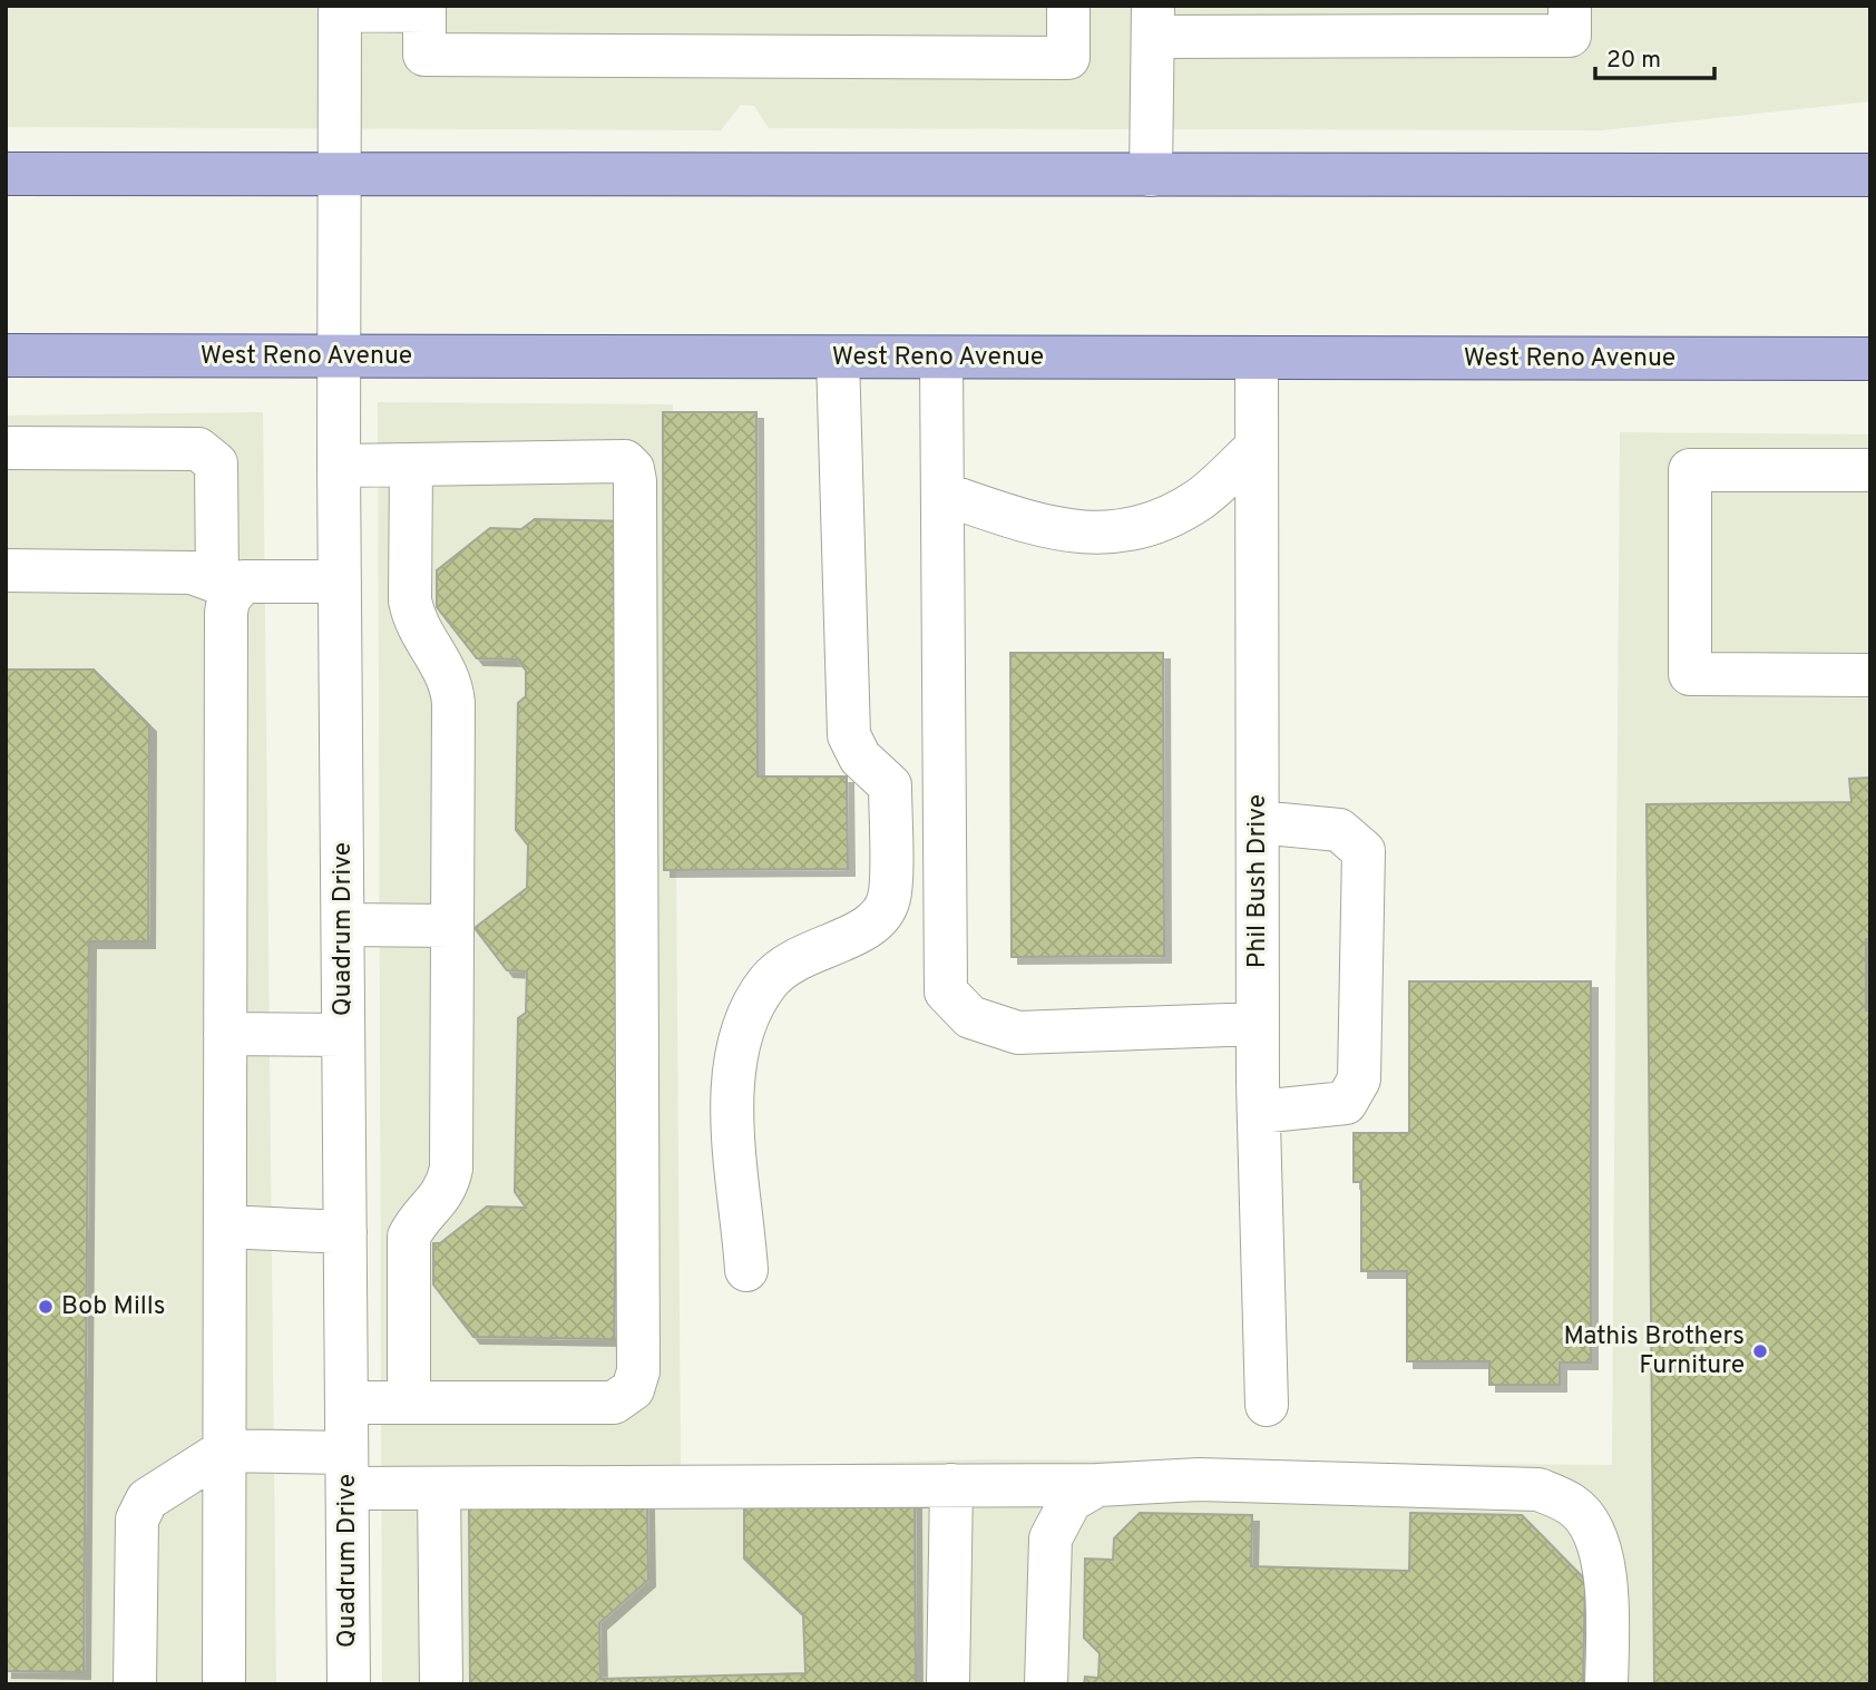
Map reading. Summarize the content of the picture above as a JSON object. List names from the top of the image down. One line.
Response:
{"streets":{"main road":["West Reno Avenue"],"street":["Phil Bush Drive","Quadrum Drive"]},"crossings":[["West Reno Avenue","Phil Bush Drive"],["West Reno Avenue","Quadrum Drive"]],"places":["Bob Mills","Mathis Brothers Furniture"],"scale_bar":"20 m"}
